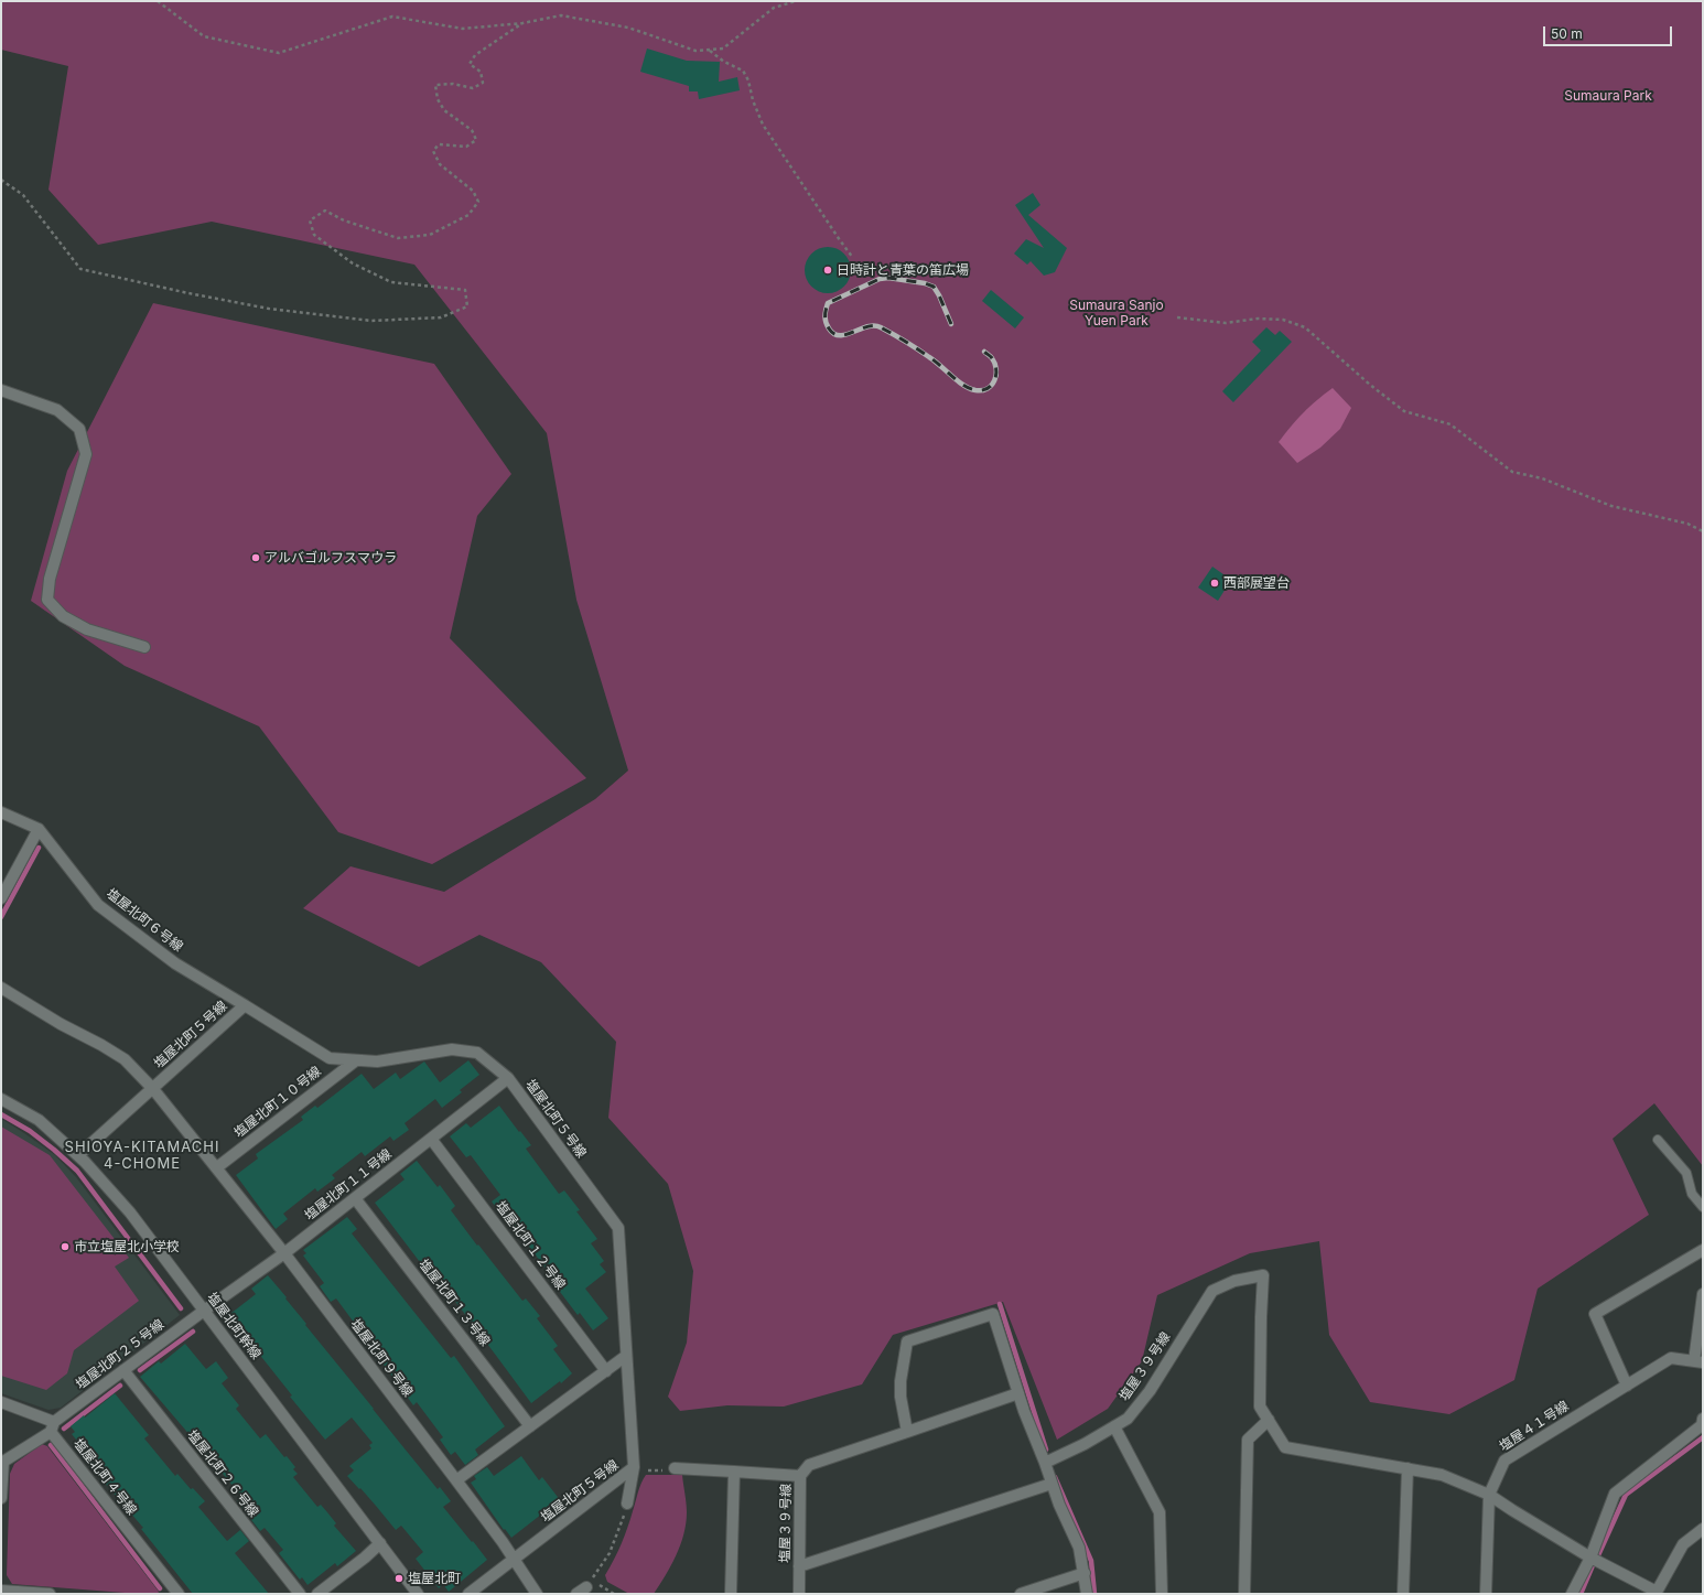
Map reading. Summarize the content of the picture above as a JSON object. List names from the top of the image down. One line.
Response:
{"streets":{"street":["塩屋北町６号線","塩屋北町５号線","塩屋北町１０号線","塩屋北町１１号線","塩屋北町１２号線","塩屋北町１３号線","塩屋北町幹線","塩屋北町２５号線","塩屋北町９号線","塩屋３９号線","塩屋４１号線","塩屋北町２６号線","塩屋北町４号線"]},"crossings":[["塩屋北町６号線","塩屋北町５号線"],["塩屋北町５号線","塩屋北町１０号線"],["塩屋北町５号線","塩屋北町１１号線"],["塩屋北町５号線","塩屋北町幹線"],["塩屋北町５号線","塩屋北町９号線"],["塩屋北町１０号線","塩屋北町９号線"],["塩屋北町１１号線","塩屋北町１２号線"],["塩屋北町１１号線","塩屋北町１３号線"],["塩屋北町１１号線","塩屋北町幹線"],["塩屋北町１１号線","塩屋北町２５号線"],["塩屋北町１１号線","塩屋北町９号線"],["塩屋北町幹線","塩屋北町２５号線"],["塩屋北町２５号線","塩屋北町２６号線"],["塩屋北町２５号線","塩屋北町４号線"]],"districts":["SHIOYA-KITAMACHI 4-CHOME"],"parks":["Sumaura Park","Sumaura Sanjo Yuen Park"],"places":["日時計と青葉の笛広場","アルバゴルフスマウラ","西部展望台","市立塩屋北小学校","塩屋北町"],"scale_bar":"50 m"}
